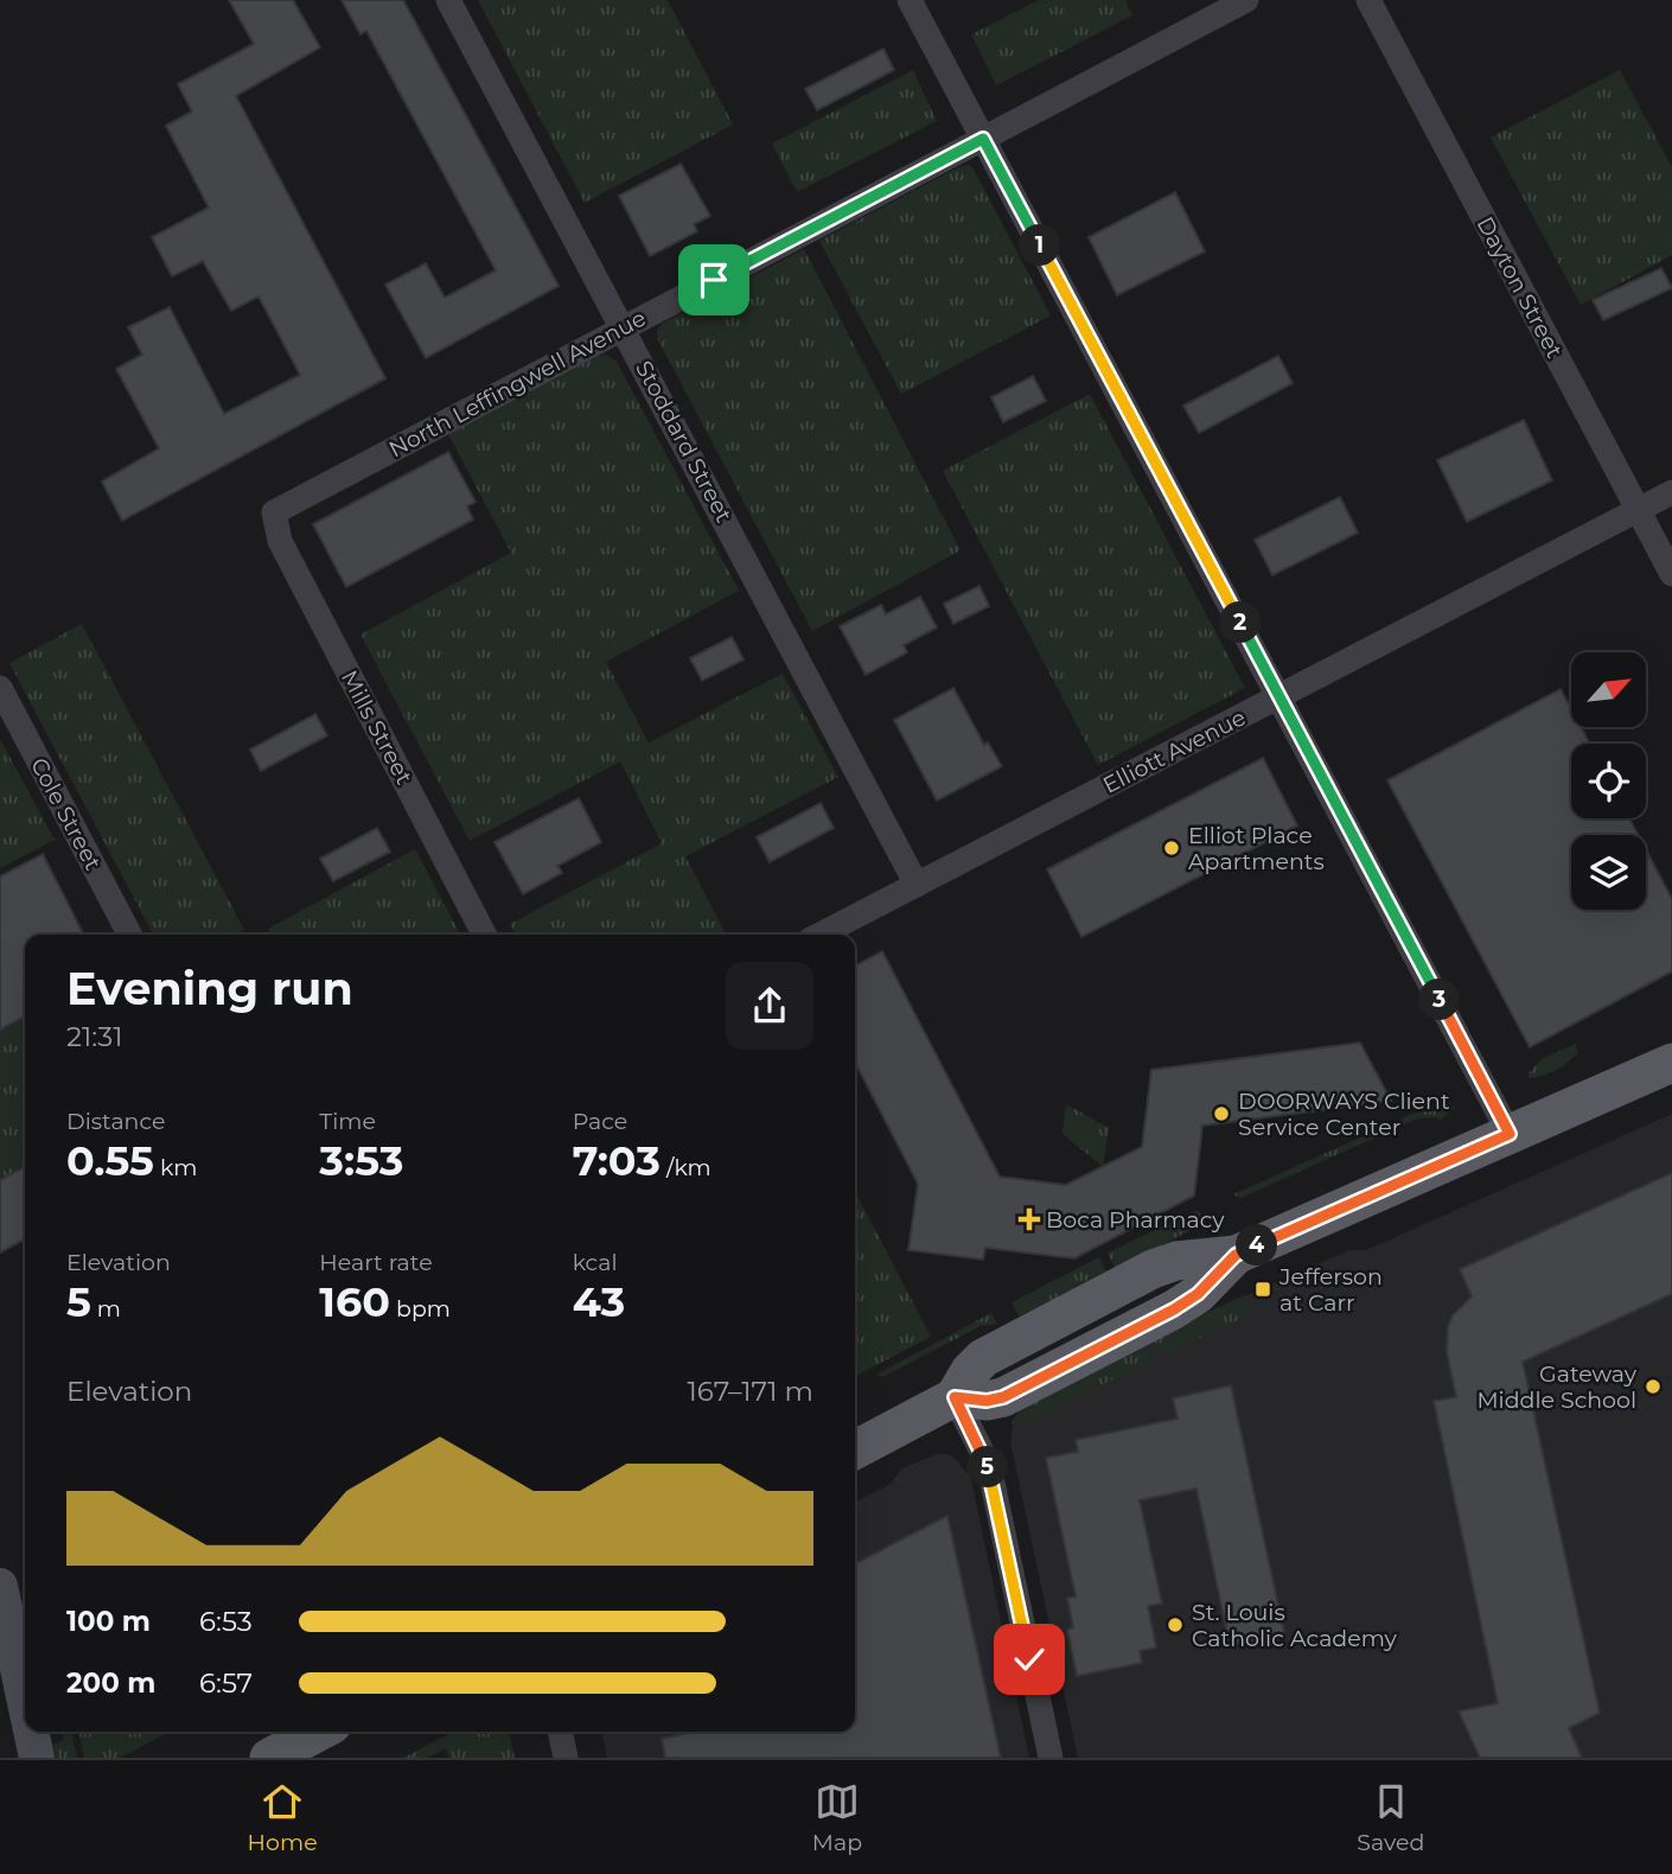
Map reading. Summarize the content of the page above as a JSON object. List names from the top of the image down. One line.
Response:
{"streets":{"street":["Dayton Street","North Leffingwell Avenue","Stoddard Street","Mills Street","Elliott Avenue","Cole Street"]},"crossings":[["Dayton Street","Elliott Avenue"],["North Leffingwell Avenue","Stoddard Street"],["North Leffingwell Avenue","Mills Street"],["Stoddard Street","Elliott Avenue"]],"places":{"other":["Elliot Place Apartments","DOORWAYS Client Service Center","Gateway Middle School","St. Louis Catholic Academy"],"health":["Boca Pharmacy"],"transit":["Jefferson at Carr"]},"north":"top right","page":{"pins":["1","2","3","4","5"],"heading":["Evening run","21:31"],"stats":[["Distance","0.55 km"],["Time","3:53"],["Pace","7:03 /km"],["Elevation","5 m"],["Heart rate","160 bpm"],["kcal","43"]],"chart":["Elevation","167–171 m"],"list":[{"name":"100 m","note":"6:53"},{"name":"200 m","note":"6:57"}],"tabs":["Home","Map","Saved"]}}
